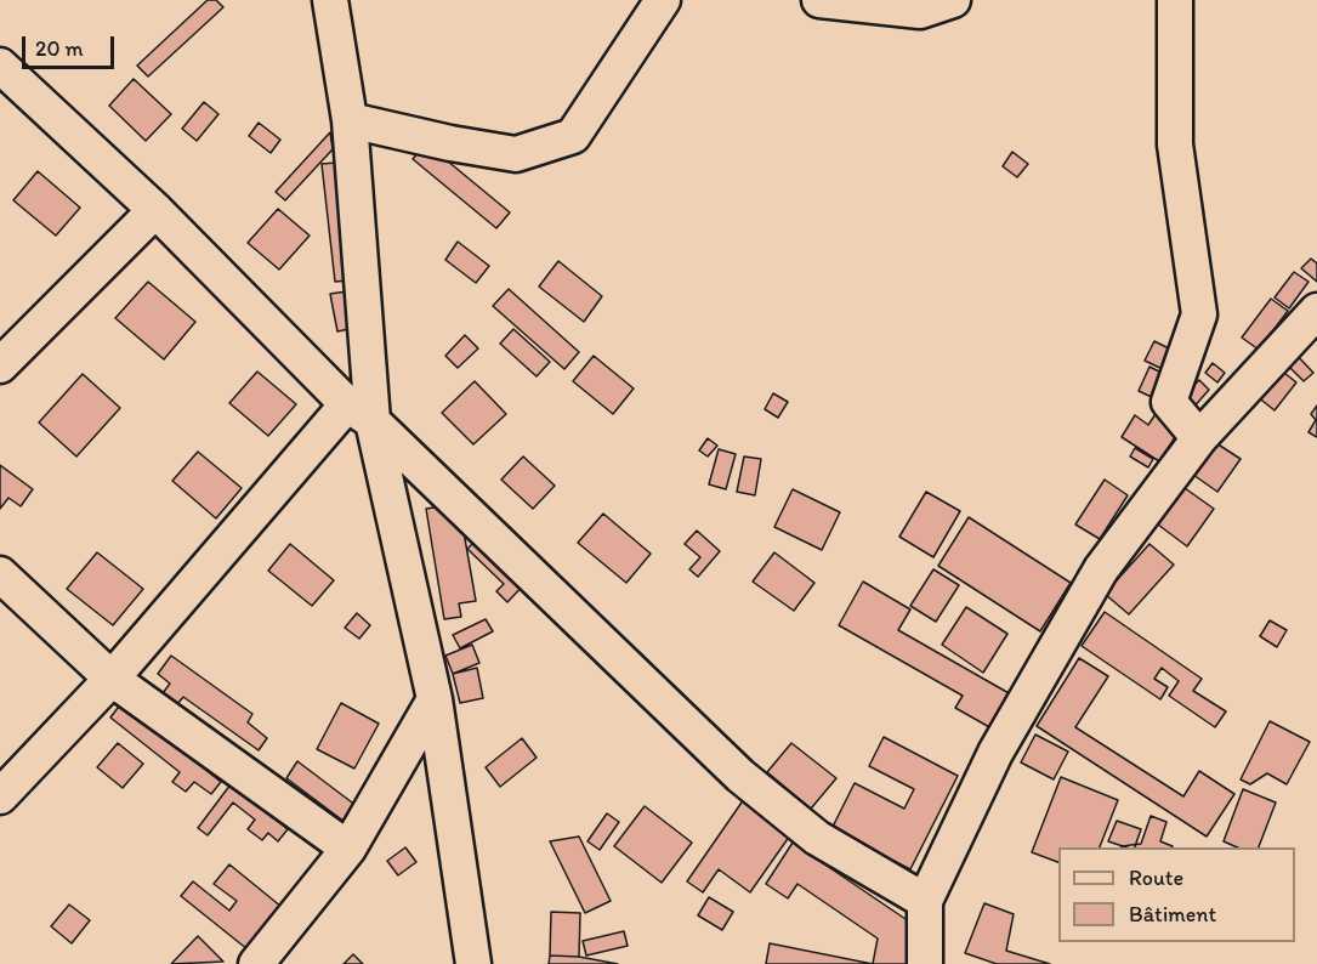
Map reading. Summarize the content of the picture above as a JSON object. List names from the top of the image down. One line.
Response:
{"legend":["Route","Bâtiment"],"scale_bar":"20 m"}
